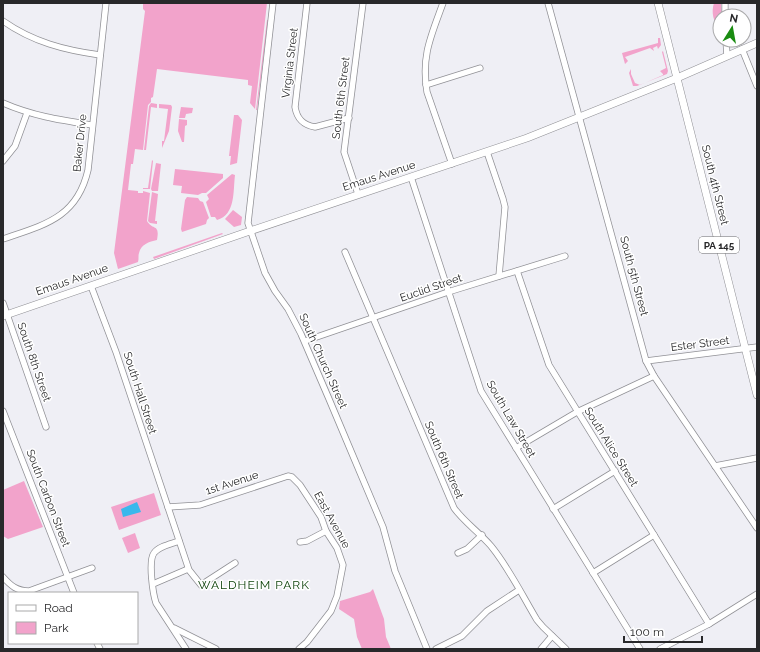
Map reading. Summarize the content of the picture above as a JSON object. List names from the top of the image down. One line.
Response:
{"streets":{"main road":["Emaus Avenue","South 4th Street","PA 145"],"street":["Virginia Street","South 6th Street","Baker Drive","South 5th Street","Euclid Street","Ester Street","South Church Street","South 8th Street","South Hall Street","South Law Street","South Alice Street","1st Avenue","South Carbon Street","East Avenue"]},"crossings":[["Virginia Street","South 6th Street"],["South 6th Street","Emaus Avenue"],["South 6th Street","Euclid Street"],["Emaus Avenue","South 4th Street"],["Emaus Avenue","South 5th Street"],["Emaus Avenue","South Church Street"],["Emaus Avenue","South 8th Street"],["Emaus Avenue","South Hall Street"],["Emaus Avenue","South Law Street"],["South 4th Street","Ester Street"],["South 5th Street","Ester Street"],["Euclid Street","South Church Street"],["Euclid Street","South Law Street"],["Euclid Street","South Alice Street"],["South Hall Street","1st Avenue"],["1st Avenue","East Avenue"]],"districts":["WALDHEIM PARK"],"legend":["Road","Park"],"scale_bar":"100 m","north":"top"}
